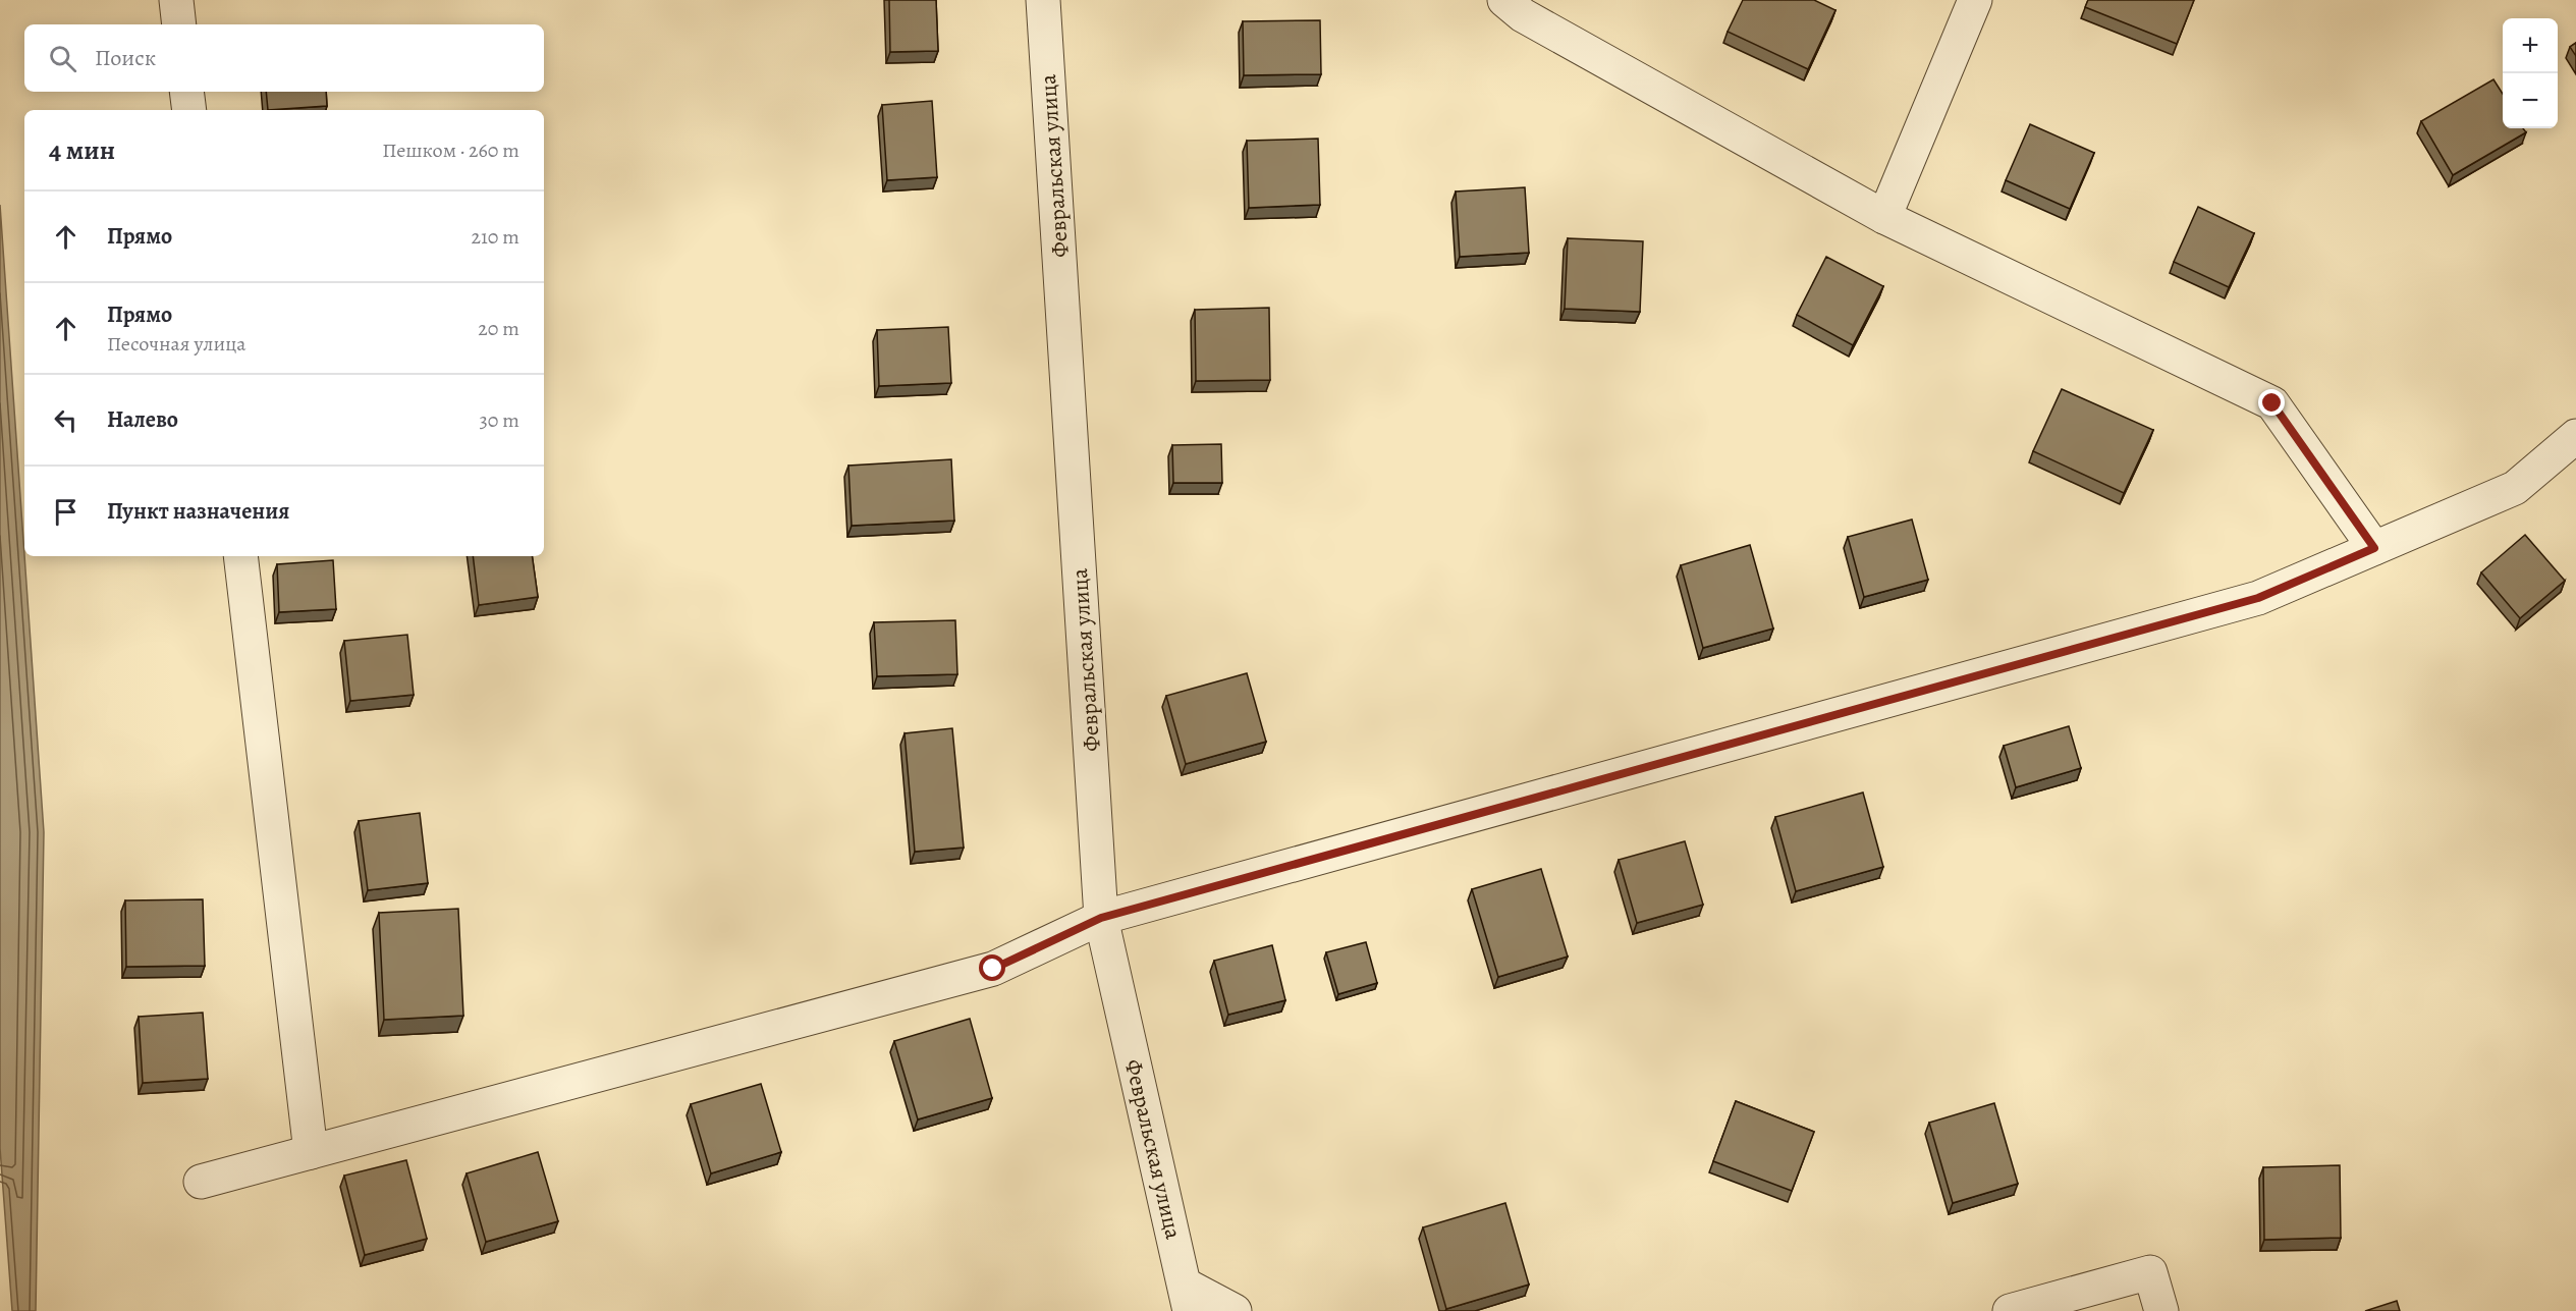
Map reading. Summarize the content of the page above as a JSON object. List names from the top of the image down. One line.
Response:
{"streets":{"street":["Февральская улица"]},"page":{"map_buttons":["+","−"],"search":"Поиск","heading":["4 мин","Пешком · 260 m"],"list":[["Прямо","210 m"],["Прямо","Песочная улица","20 m"],["Налево","30 m"],"Пункт назначения"]}}
